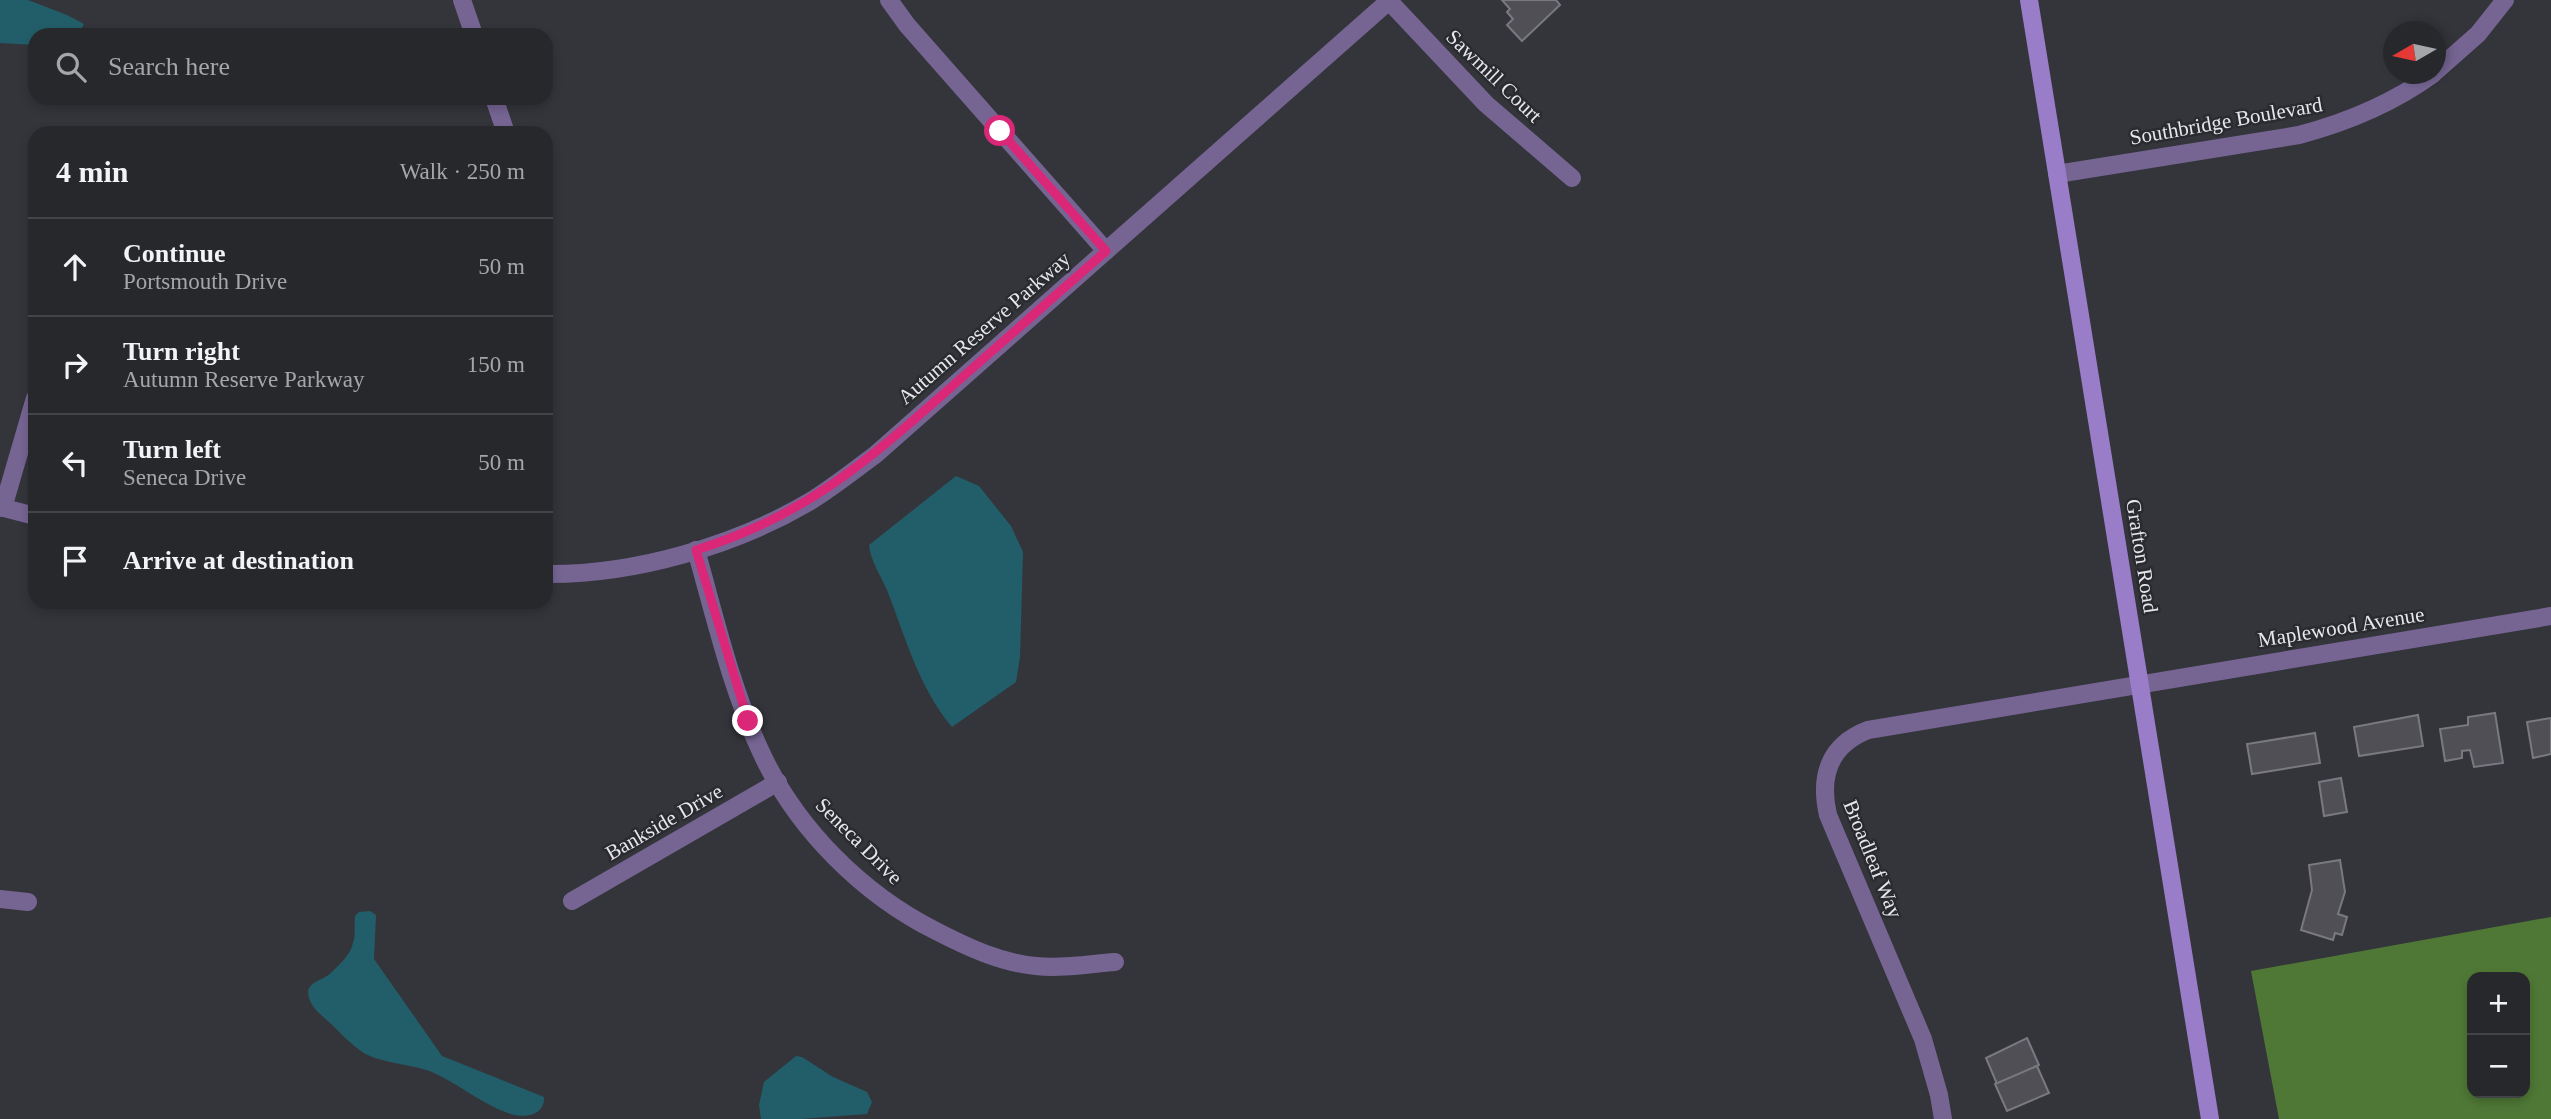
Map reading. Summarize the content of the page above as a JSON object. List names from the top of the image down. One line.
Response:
{"streets":{"street":["Sawmill Court","Southbridge Boulevard","Autumn Reserve Parkway","Grafton Road","Maplewood Avenue","Bankside Drive","Seneca Drive","Broadleaf Way"]},"crossings":[["Sawmill Court","Autumn Reserve Parkway"],["Southbridge Boulevard","Grafton Road"],["Autumn Reserve Parkway","Seneca Drive"],["Grafton Road","Maplewood Avenue"],["Grafton Road","Broadleaf Way"],["Maplewood Avenue","Broadleaf Way"],["Bankside Drive","Seneca Drive"]],"north":"left","page":{"search":"Search here","heading":["4 min","Walk · 250 m"],"list":[["Continue","Portsmouth Drive","50 m"],["Turn right","Autumn Reserve Parkway","150 m"],["Turn left","Seneca Drive","50 m"],"Arrive at destination"],"map_buttons":["+","−"]}}
